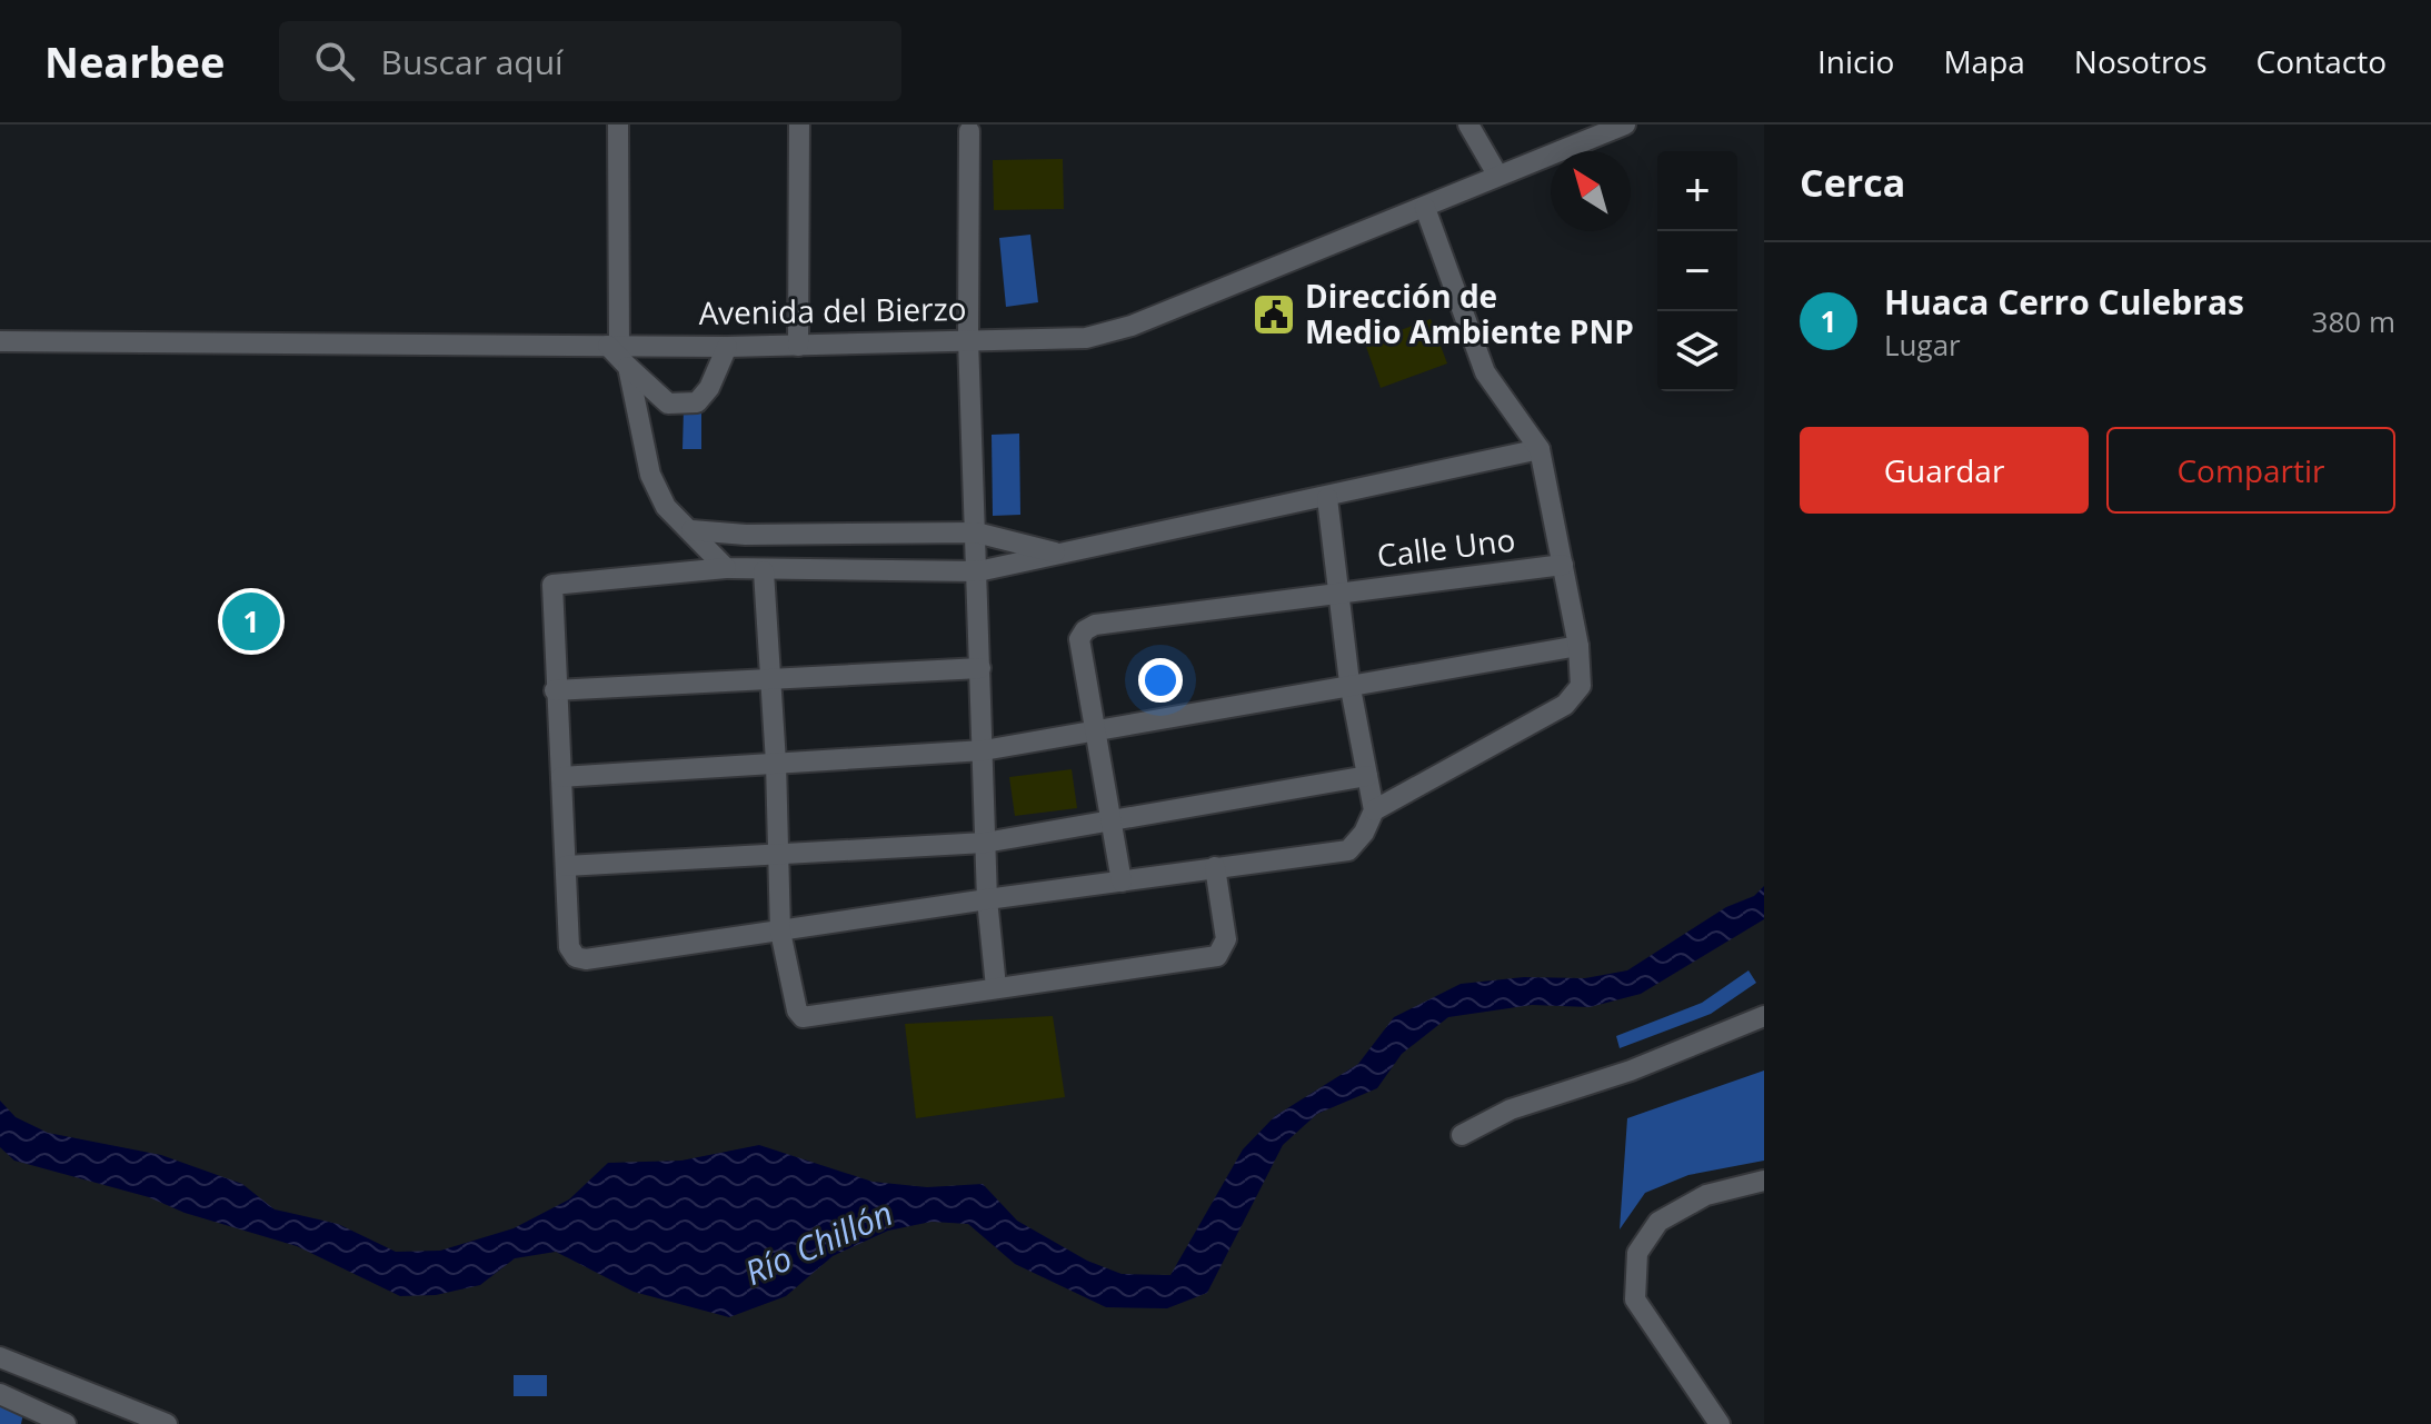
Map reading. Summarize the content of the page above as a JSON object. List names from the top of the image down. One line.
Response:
{"streets":{"street":["Avenida del Bierzo","Calle Uno"]},"water":["Río Chillón"],"places":{"public building":["Dirección de Medio Ambiente PNP"]},"north":"top left","page":{"header":"Nearbee","search":"Buscar aquí","nav":["Inicio","Mapa","Nosotros","Contacto"],"heading":"Cerca","map_buttons":["+","−"],"list":[{"mark":"1","name":"Huaca Cerro Culebras","note":"Lugar","value":"380 m"}],"buttons":["Guardar","Compartir"],"pins":"1"}}
